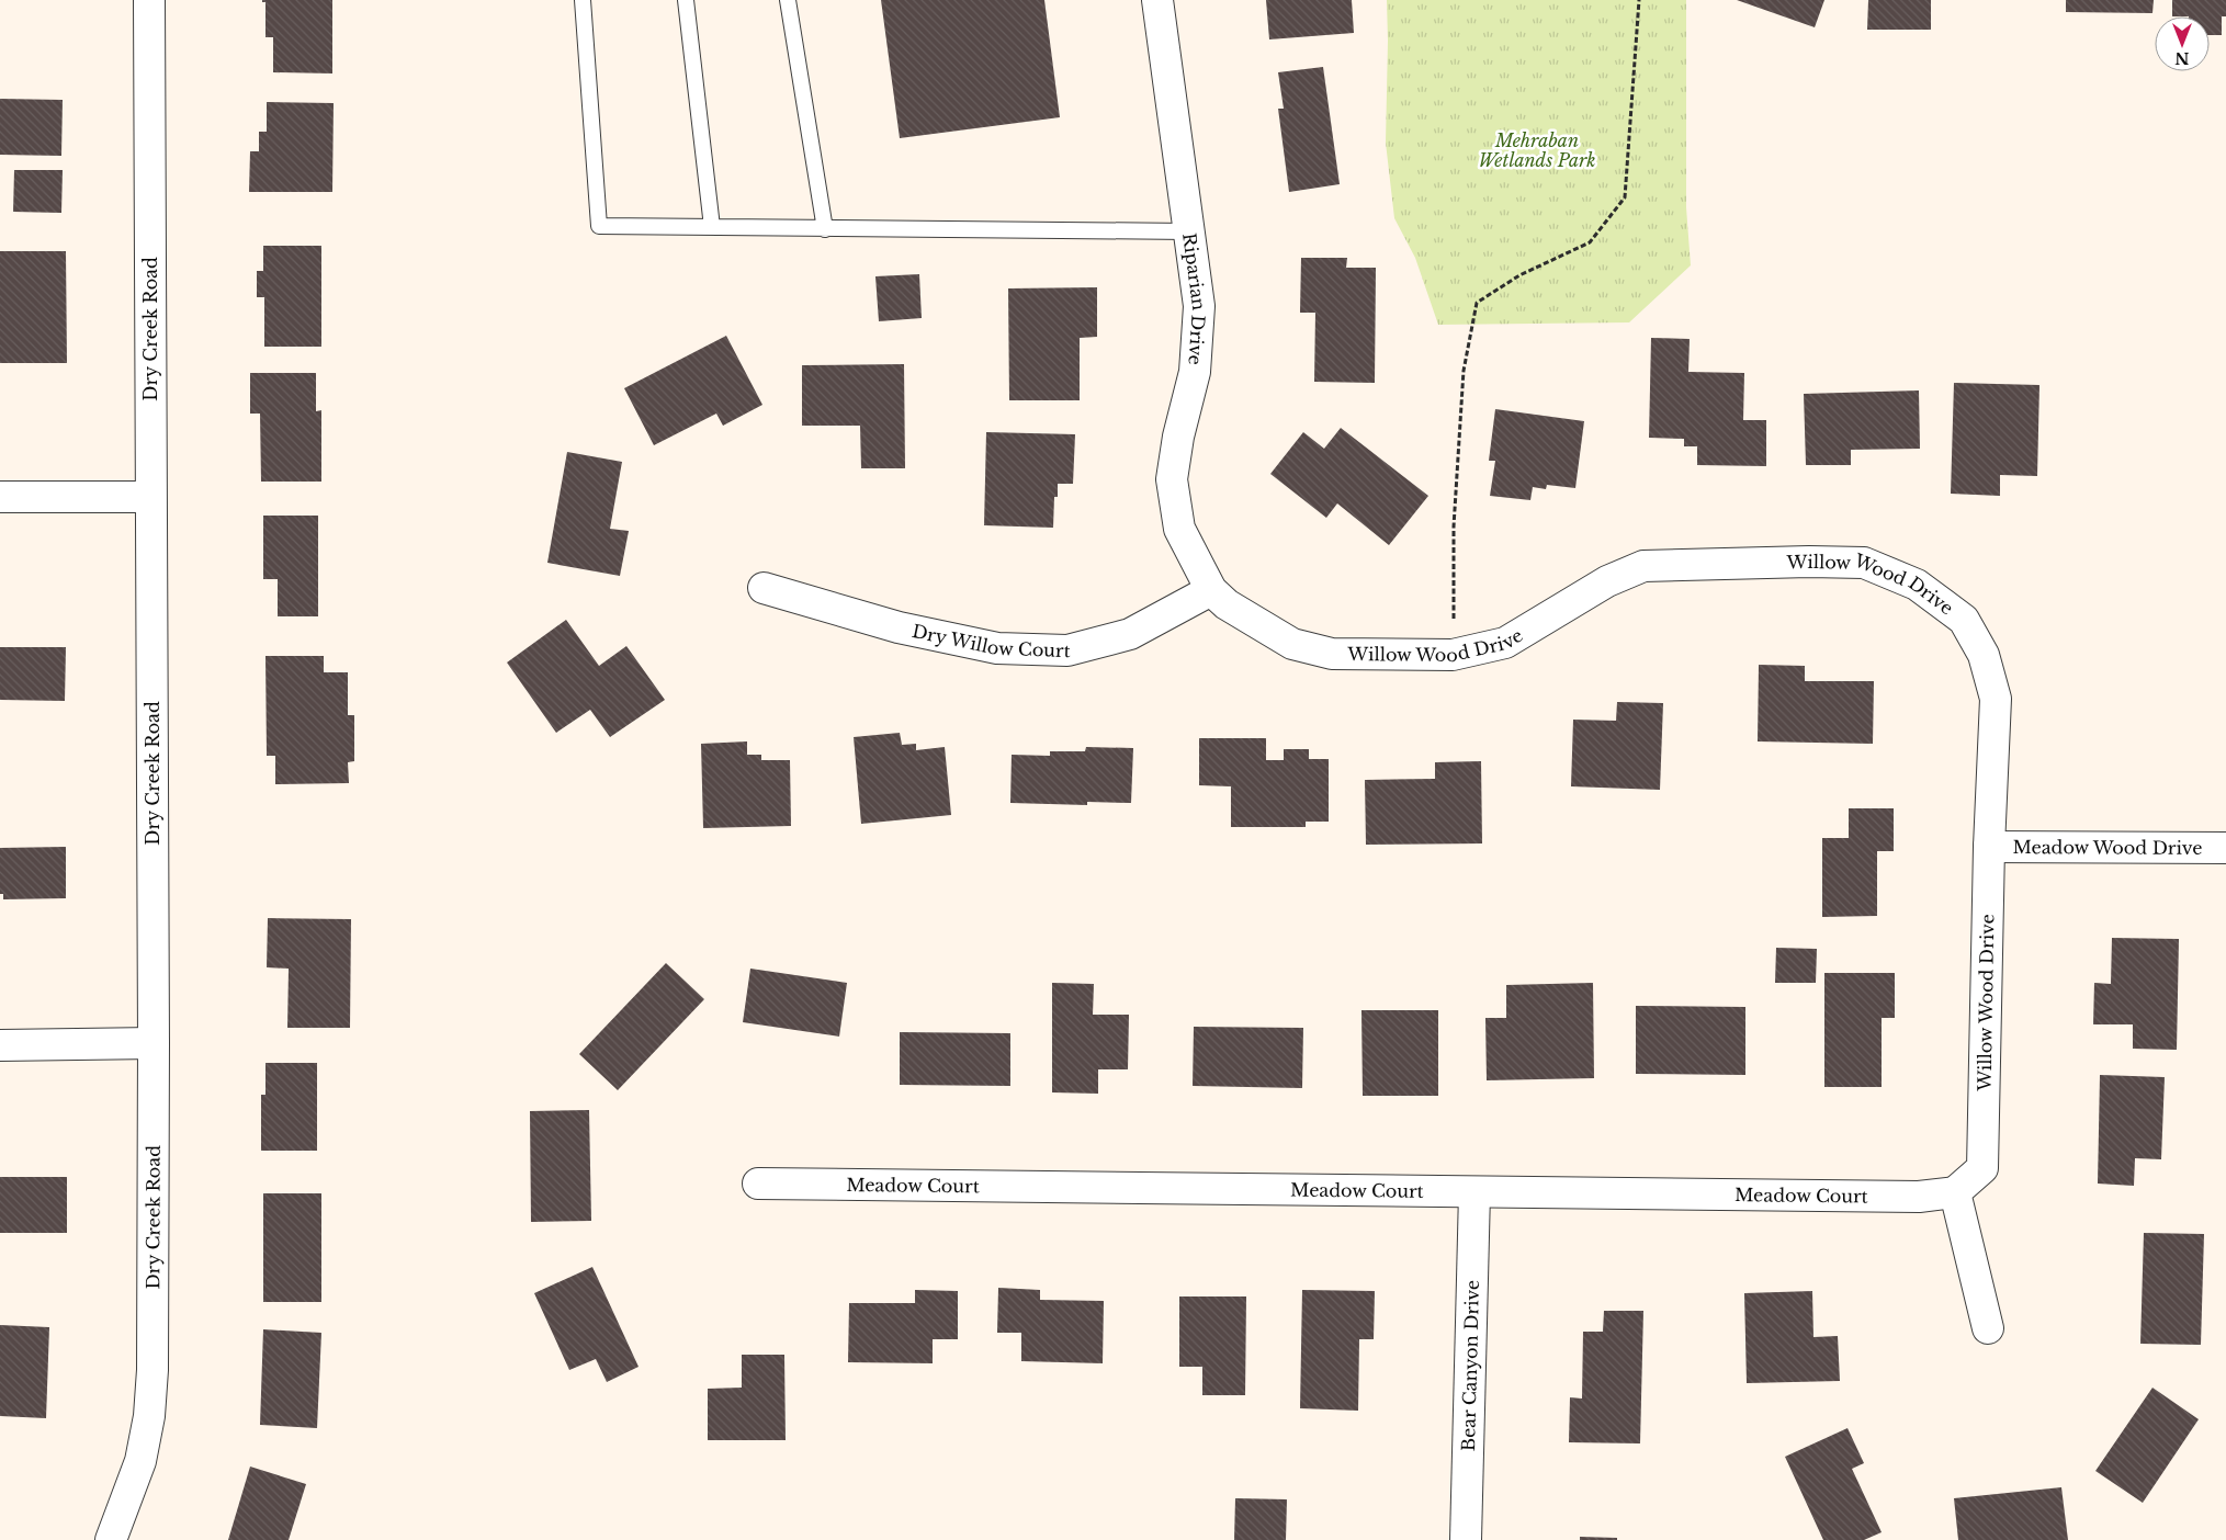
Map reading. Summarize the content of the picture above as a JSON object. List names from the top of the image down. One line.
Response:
{"streets":{"street":["Riparian Drive","Dry Creek Road","Willow Wood Drive","Dry Willow Court","Meadow Wood Drive","Meadow Court","Bear Canyon Drive"]},"crossings":[["Riparian Drive","Willow Wood Drive"],["Riparian Drive","Dry Willow Court"],["Willow Wood Drive","Dry Willow Court"],["Willow Wood Drive","Meadow Wood Drive"],["Willow Wood Drive","Meadow Court"],["Meadow Court","Bear Canyon Drive"]],"parks":["Mehraban Wetlands Park"],"north":"bottom"}
